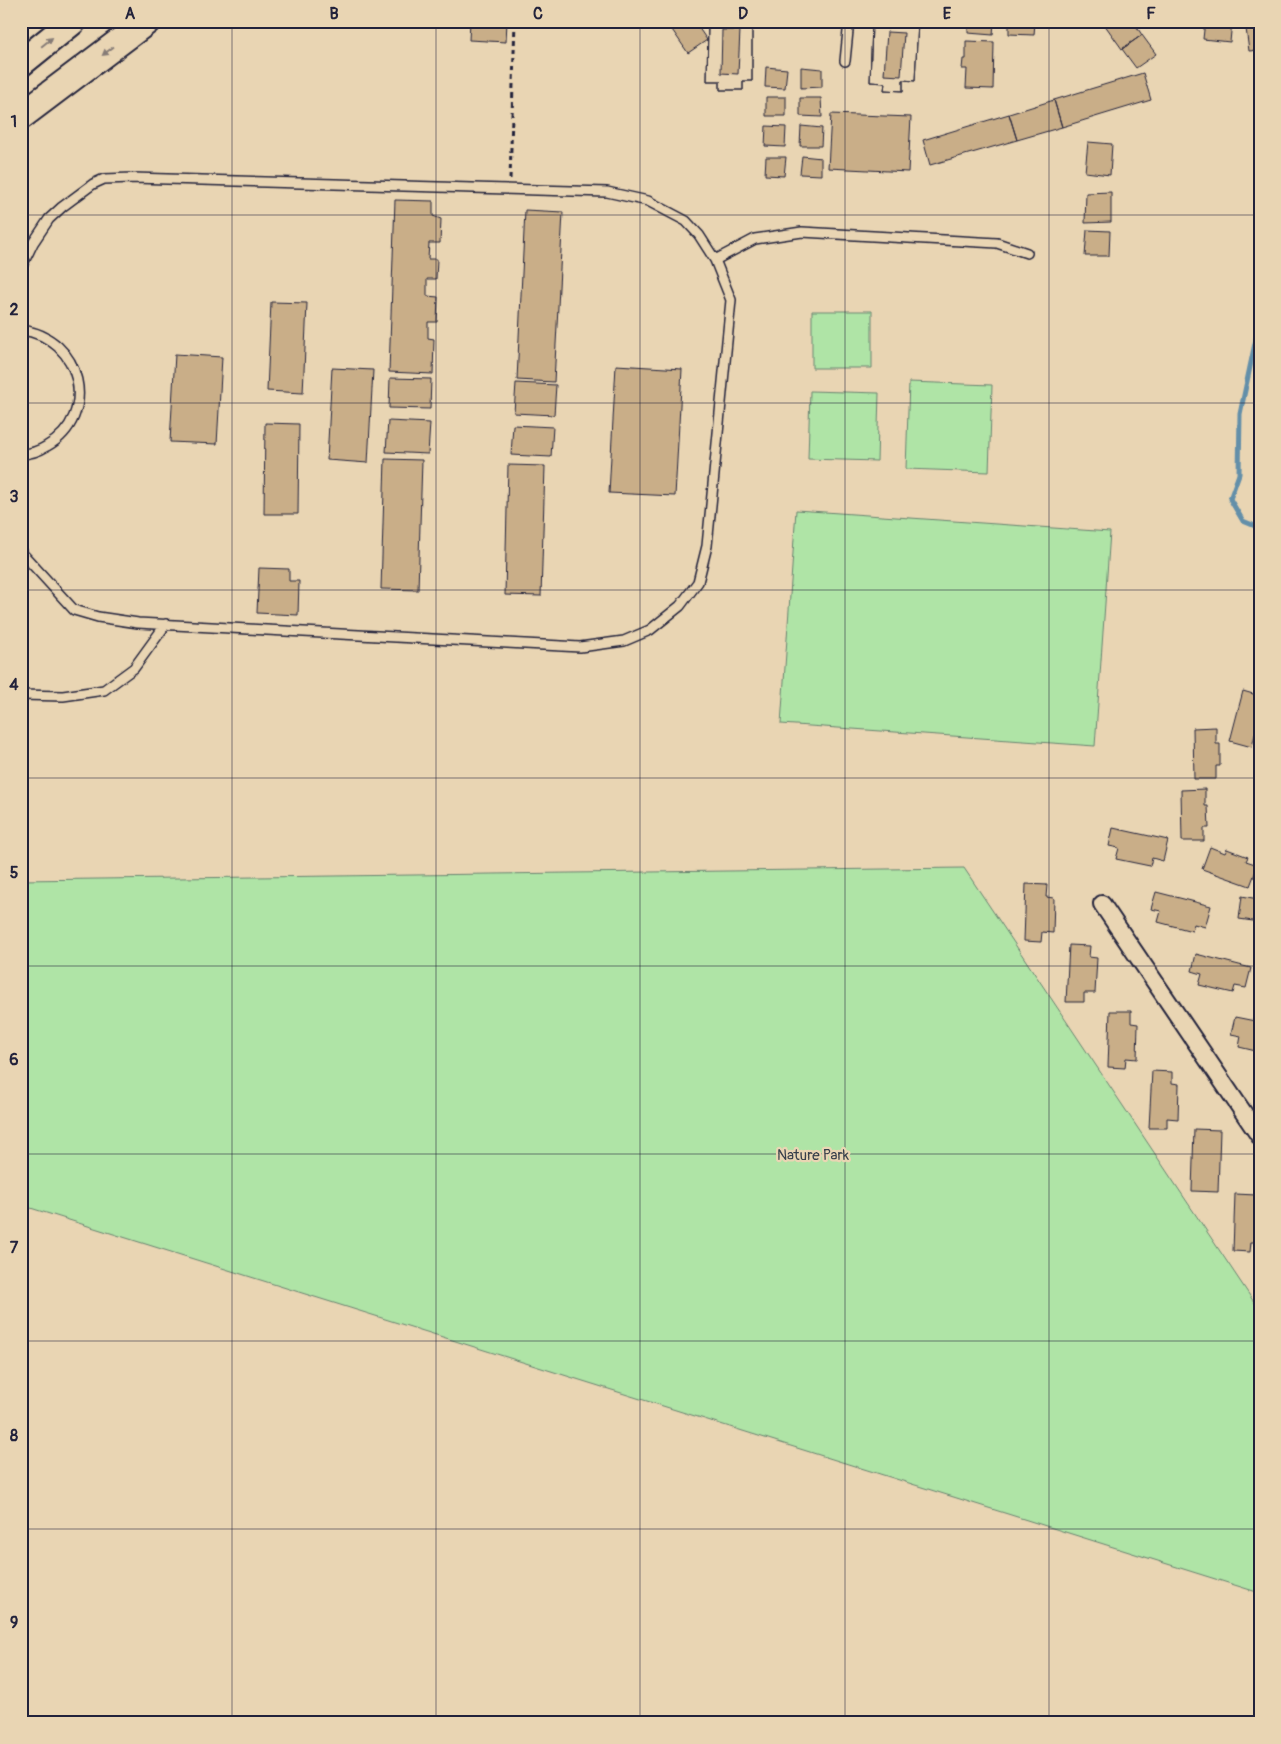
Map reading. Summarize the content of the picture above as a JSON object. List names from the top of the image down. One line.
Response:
{"parks":["Nature Park"],"grid":{"columns":["A","B","C","D","E","F"],"rows":["1","2","3","4","5","6","7","8","9"]}}
